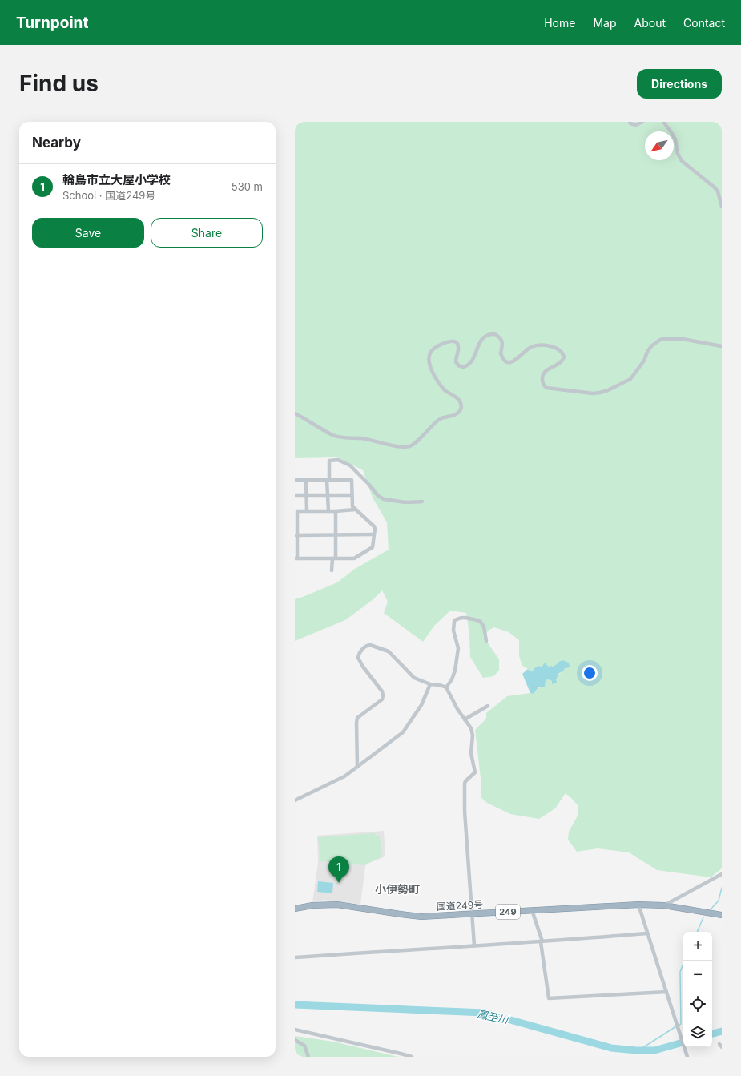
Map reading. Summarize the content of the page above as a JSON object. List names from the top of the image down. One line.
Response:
{"streets":{"highway":["国道249号","249"]},"districts":["小伊勢町"],"water":["鳳至川"],"north":"bottom left","page":{"header":"Turnpoint","nav":["Home","Map","About","Contact"],"buttons":["Directions",["Save","Share"]],"title":"Find us","heading":"Nearby","list":[{"mark":"1","name":"輪島市立大屋小学校","note":"School · 国道249号","value":"530 m"}],"pins":"1","map_buttons":["+","−"]}}
